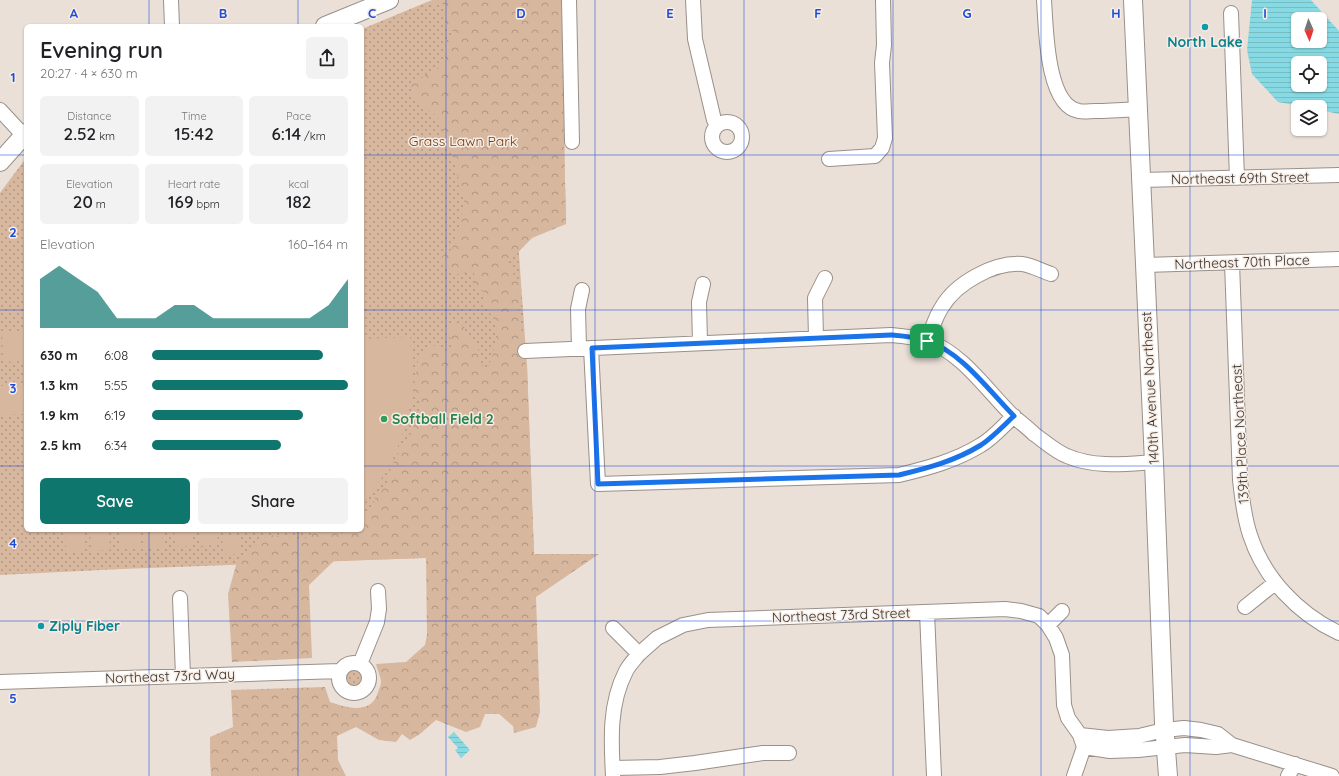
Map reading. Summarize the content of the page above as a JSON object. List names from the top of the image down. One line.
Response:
{"streets":{"main road":["140th Avenue Northeast"],"street":["Northeast 69th Street","Northeast 70th Place","139th Place Northeast","Northeast 73rd Street","Northeast 73rd Way"]},"crossings":[["Northeast 69th Street","140th Avenue Northeast"],["Northeast 70th Place","140th Avenue Northeast"],["Northeast 70th Place","139th Place Northeast"]],"parks":["Grass Lawn Park"],"places":["North Lake","Softball Field 2","Ziply Fiber"],"north":"bottom","page":{"heading":["Evening run","20:27 · 4 × 630 m"],"stats":[["Distance","2.52 km"],["Time","15:42"],["Pace","6:14 /km"],["Elevation","20 m"],["Heart rate","169 bpm"],["kcal","182"]],"chart":["Elevation","160–164 m"],"list":[{"name":"630 m","note":"6:08"},{"name":"1.3 km","note":"5:55"},{"name":"1.9 km","note":"6:19"},{"name":"2.5 km","note":"6:34"}],"buttons":["Save","Share"]},"grid":{"columns":["A","B","C","D","E","F","G","H","I"],"rows":["1","2","3","4","5"]}}
